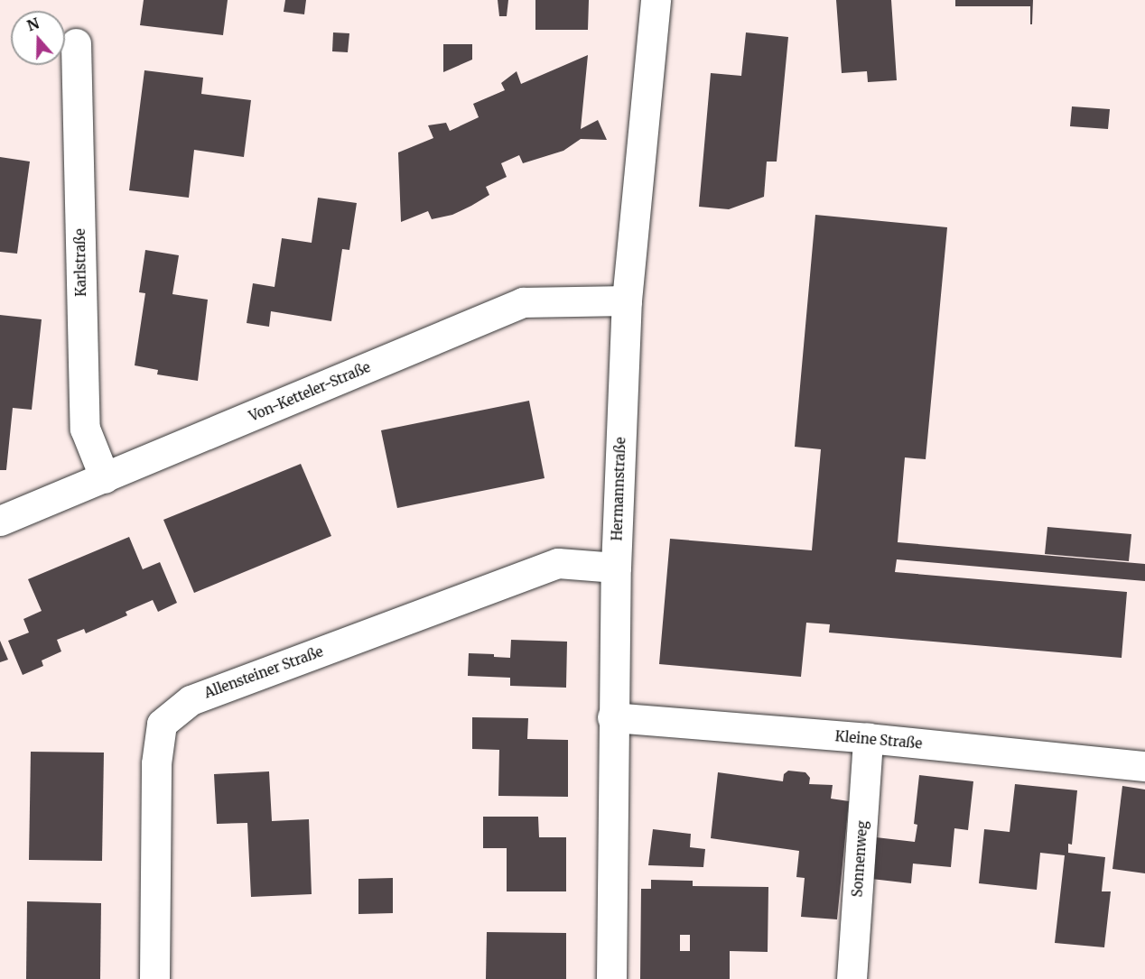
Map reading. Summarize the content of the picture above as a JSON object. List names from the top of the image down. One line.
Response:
{"streets":{"street":["Karlstraße","Von-Ketteler-Straße","Hermannstraße","Allensteiner Straße","Kleine Straße","Sonnenweg"]},"crossings":[["Karlstraße","Von-Ketteler-Straße"],["Von-Ketteler-Straße","Hermannstraße"],["Hermannstraße","Allensteiner Straße"],["Hermannstraße","Kleine Straße"],["Kleine Straße","Sonnenweg"]],"north":"top"}
